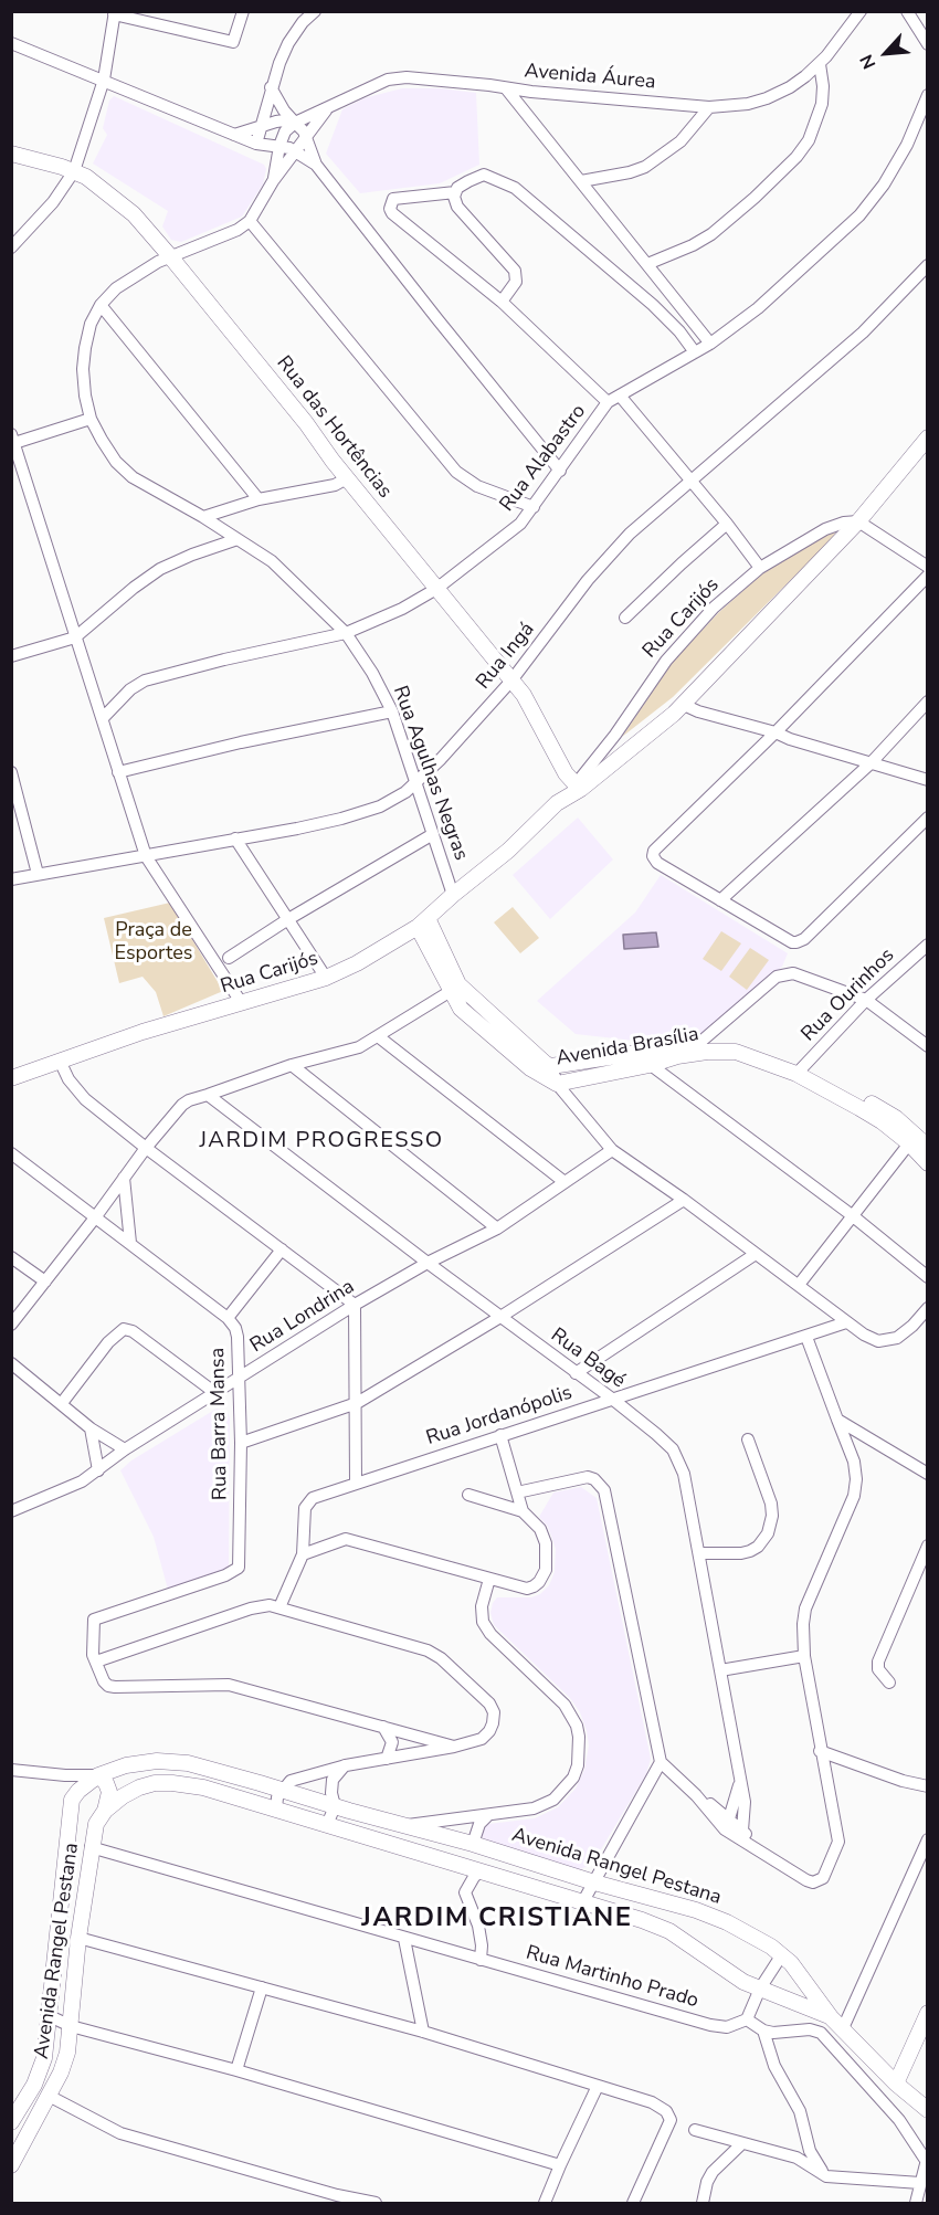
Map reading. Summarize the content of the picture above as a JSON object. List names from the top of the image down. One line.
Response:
{"streets":{"main road":["Rua das Hortências","Rua Carijós","Avenida Brasília","Avenida Rangel Pestana"],"street":["Avenida Áurea","Rua Alabastro","Rua Ingá","Rua Agulhas Negras","Rua Ourinhos","Rua Londrina","Rua Bagé","Rua Jordanópolis","Rua Barra Mansa","Rua Martinho Prado"]},"crossings":[["Rua das Hortências","Rua Alabastro"],["Rua das Hortências","Rua Carijós"],["Rua das Hortências","Rua Ingá"],["Rua das Hortências","Rua Agulhas Negras"],["Rua Alabastro","Rua Agulhas Negras"],["Rua Carijós","Rua Agulhas Negras"],["Rua Carijós","Avenida Brasília"],["Rua Ingá","Rua Agulhas Negras"],["Rua Ourinhos","Avenida Brasília"],["Rua Londrina","Rua Bagé"],["Rua Londrina","Rua Barra Mansa"],["Rua Bagé","Rua Jordanópolis"],["Avenida Rangel Pestana","Rua Martinho Prado"]],"districts":["JARDIM PROGRESSO","JARDIM CRISTIANE"],"parks":["Praça de Esportes"],"north":"bottom left"}
